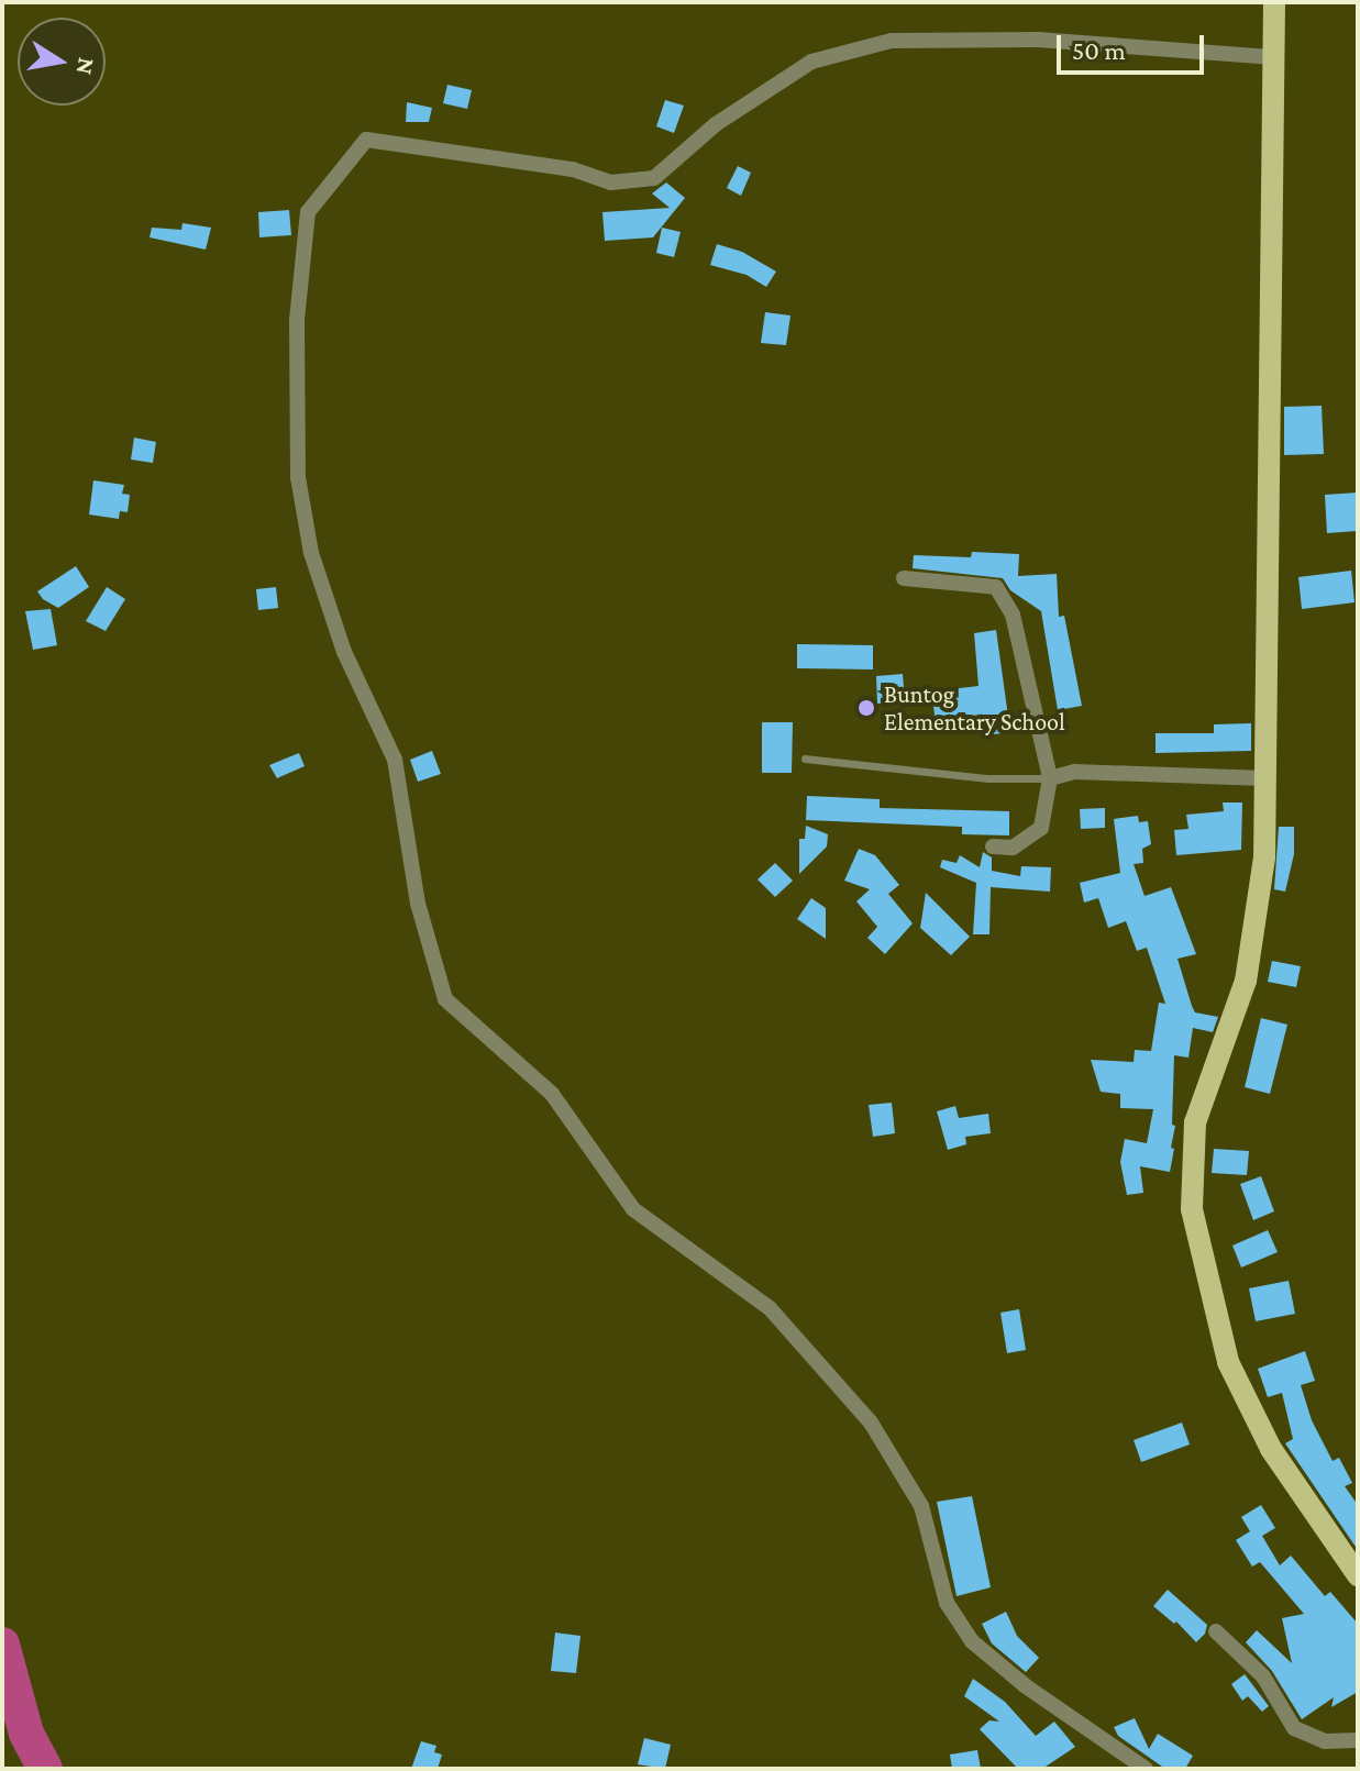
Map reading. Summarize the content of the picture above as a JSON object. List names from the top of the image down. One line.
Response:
{"places":["Buntog Elementary School"],"scale_bar":"50 m","north":"right"}
